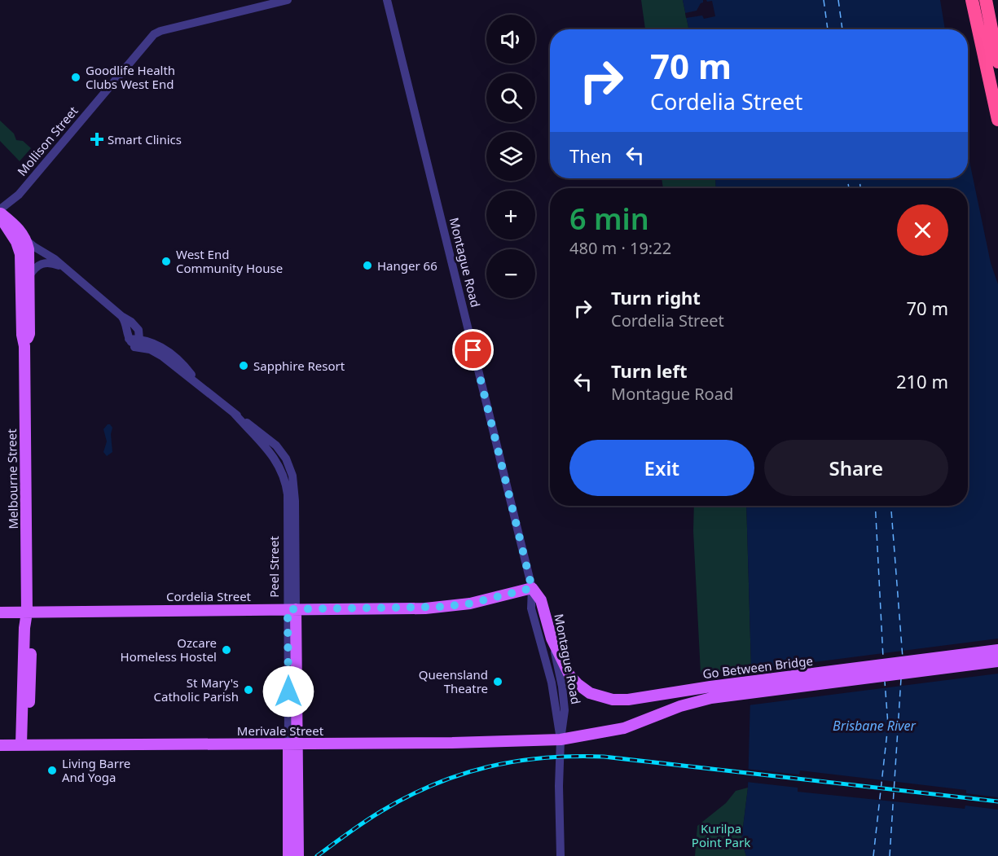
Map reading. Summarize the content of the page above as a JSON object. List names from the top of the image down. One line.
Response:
{"streets":{"main road":["Montague Road","Melbourne Street","Peel Street","Cordelia Street","Go Between Bridge","Merivale Street"],"street":["Mollison Street"]},"crossings":[["Montague Road","Cordelia Street"],["Montague Road","Go Between Bridge"],["Montague Road","Merivale Street"],["Melbourne Street","Cordelia Street"],["Melbourne Street","Merivale Street"],["Peel Street","Cordelia Street"],["Peel Street","Merivale Street"],["Go Between Bridge","Merivale Street"]],"water":["Brisbane River"],"parks":["Kurilpa Point Park"],"places":{"other":["Goodlife Health Clubs West End","West End Community House","Hanger 66","Sapphire Resort","Ozcare Homeless Hostel","Queensland Theatre","St Mary's Catholic Parish","Living Barre And Yoga"],"health":["Smart Clinics"]},"page":{"map_buttons":["+","−"],"turn":["70 m","Cordelia Street"],"then":"Then","heading":["6 min","480 m · 19:22"],"list":[{"name":"Turn right","note":"Cordelia Street","value":"70 m"},{"name":"Turn left","note":"Montague Road","value":"210 m"}],"buttons":["Exit","Share"]}}
